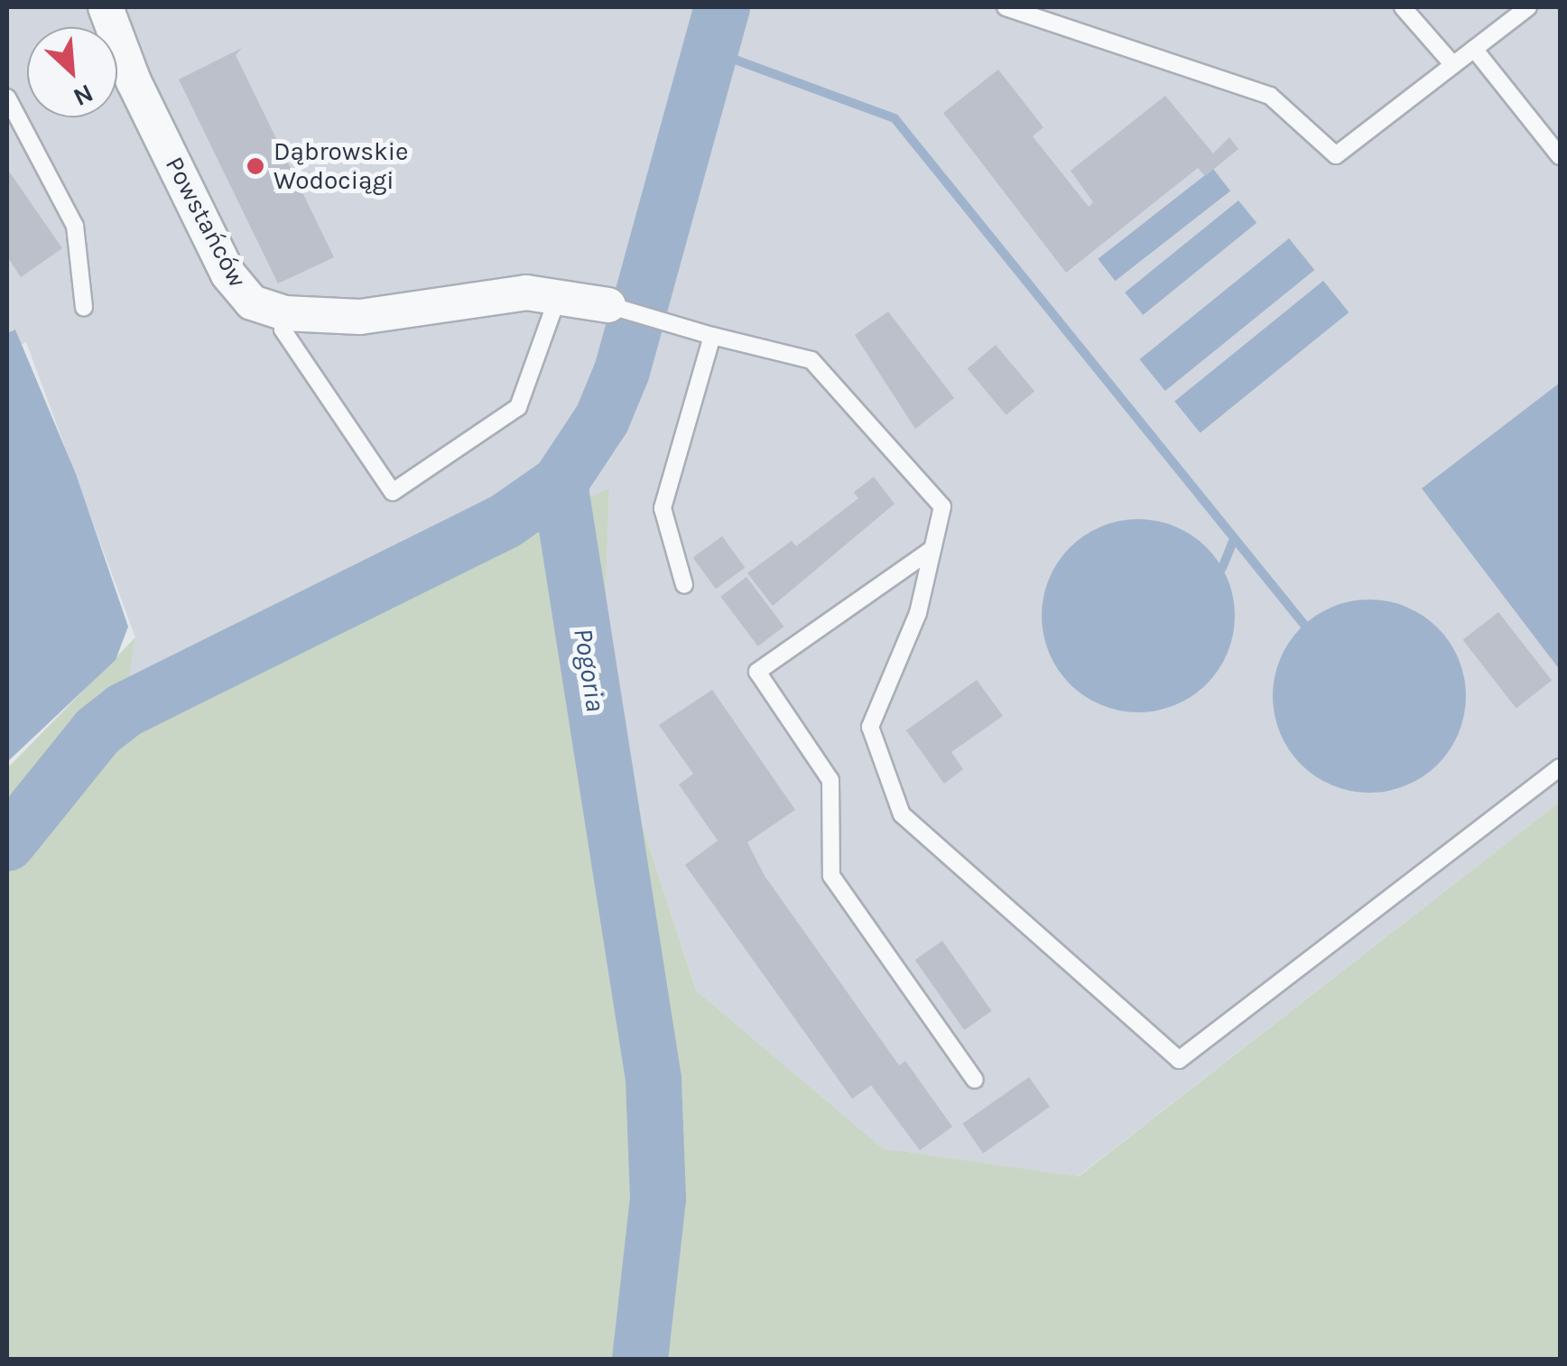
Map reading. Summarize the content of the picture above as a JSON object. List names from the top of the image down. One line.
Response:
{"streets":{"street":["Powstańców"]},"water":["Pogoria"],"places":["Dąbrowskie Wodociągi"],"north":"bottom right"}
